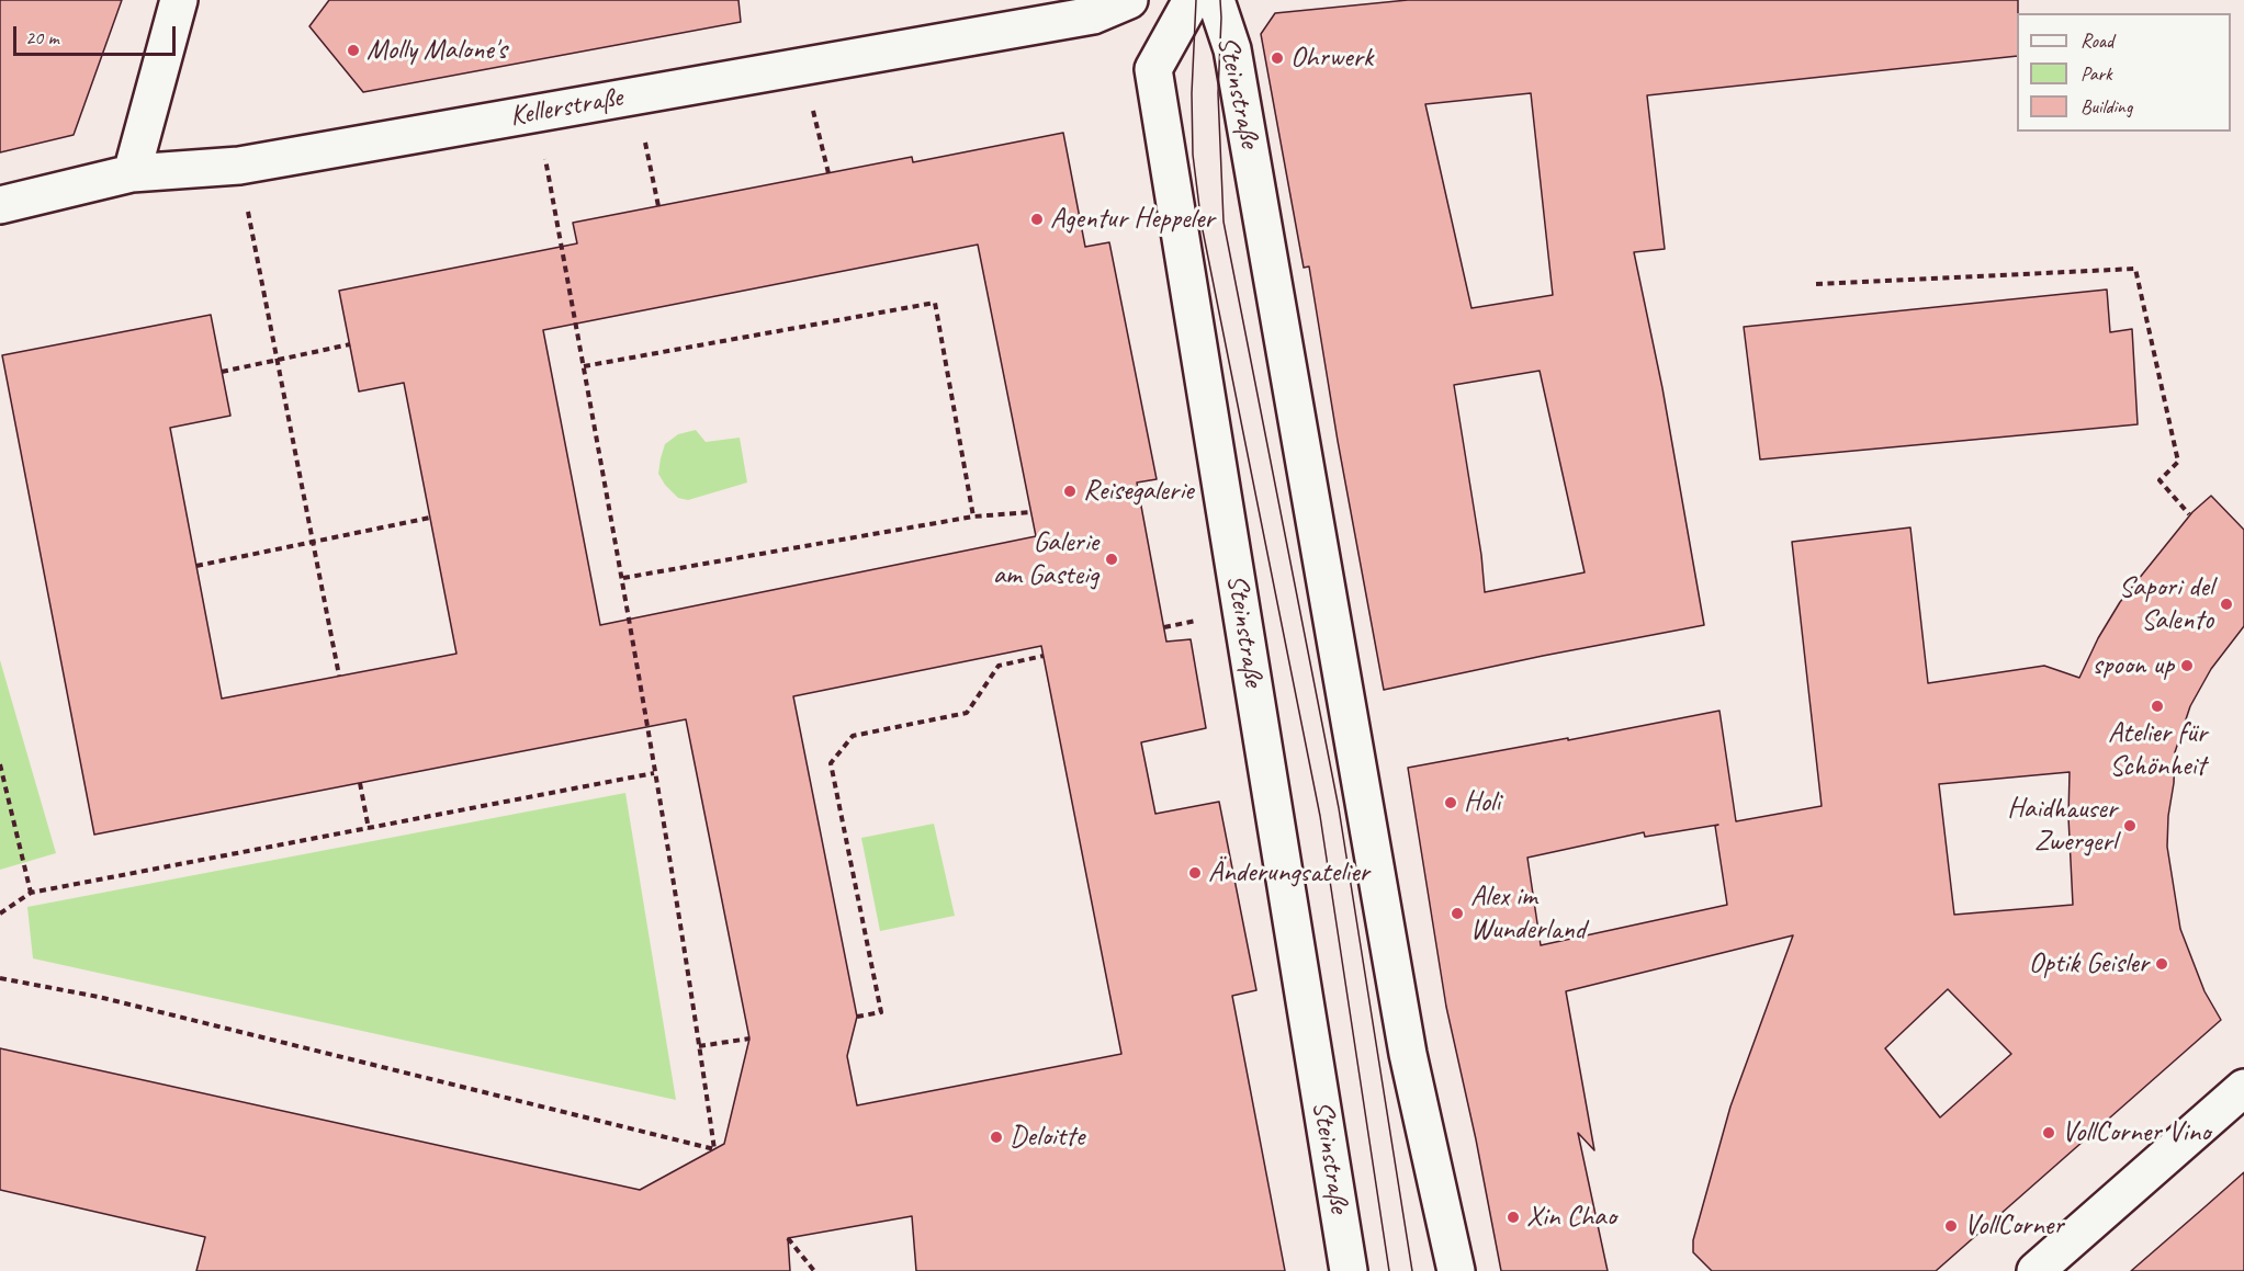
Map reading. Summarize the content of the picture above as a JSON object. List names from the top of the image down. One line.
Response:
{"streets":{"street":["Steinstraße","Kellerstraße"]},"places":["Molly Malone's","Ohrwerk","Agentur Heppeler","Reisegalerie","Galerie am Gasteig","Sapori del Salento","spoon up","Atelier für Schönheit","Holi","Haidhauser Zwergerl","Änderungsatelier","Alex im Wunderland","Optik Geisler","VollCorner Vino","Deloitte","Xin Chao","VollCorner"],"legend":["Road","Park","Building"],"scale_bar":"20 m"}
